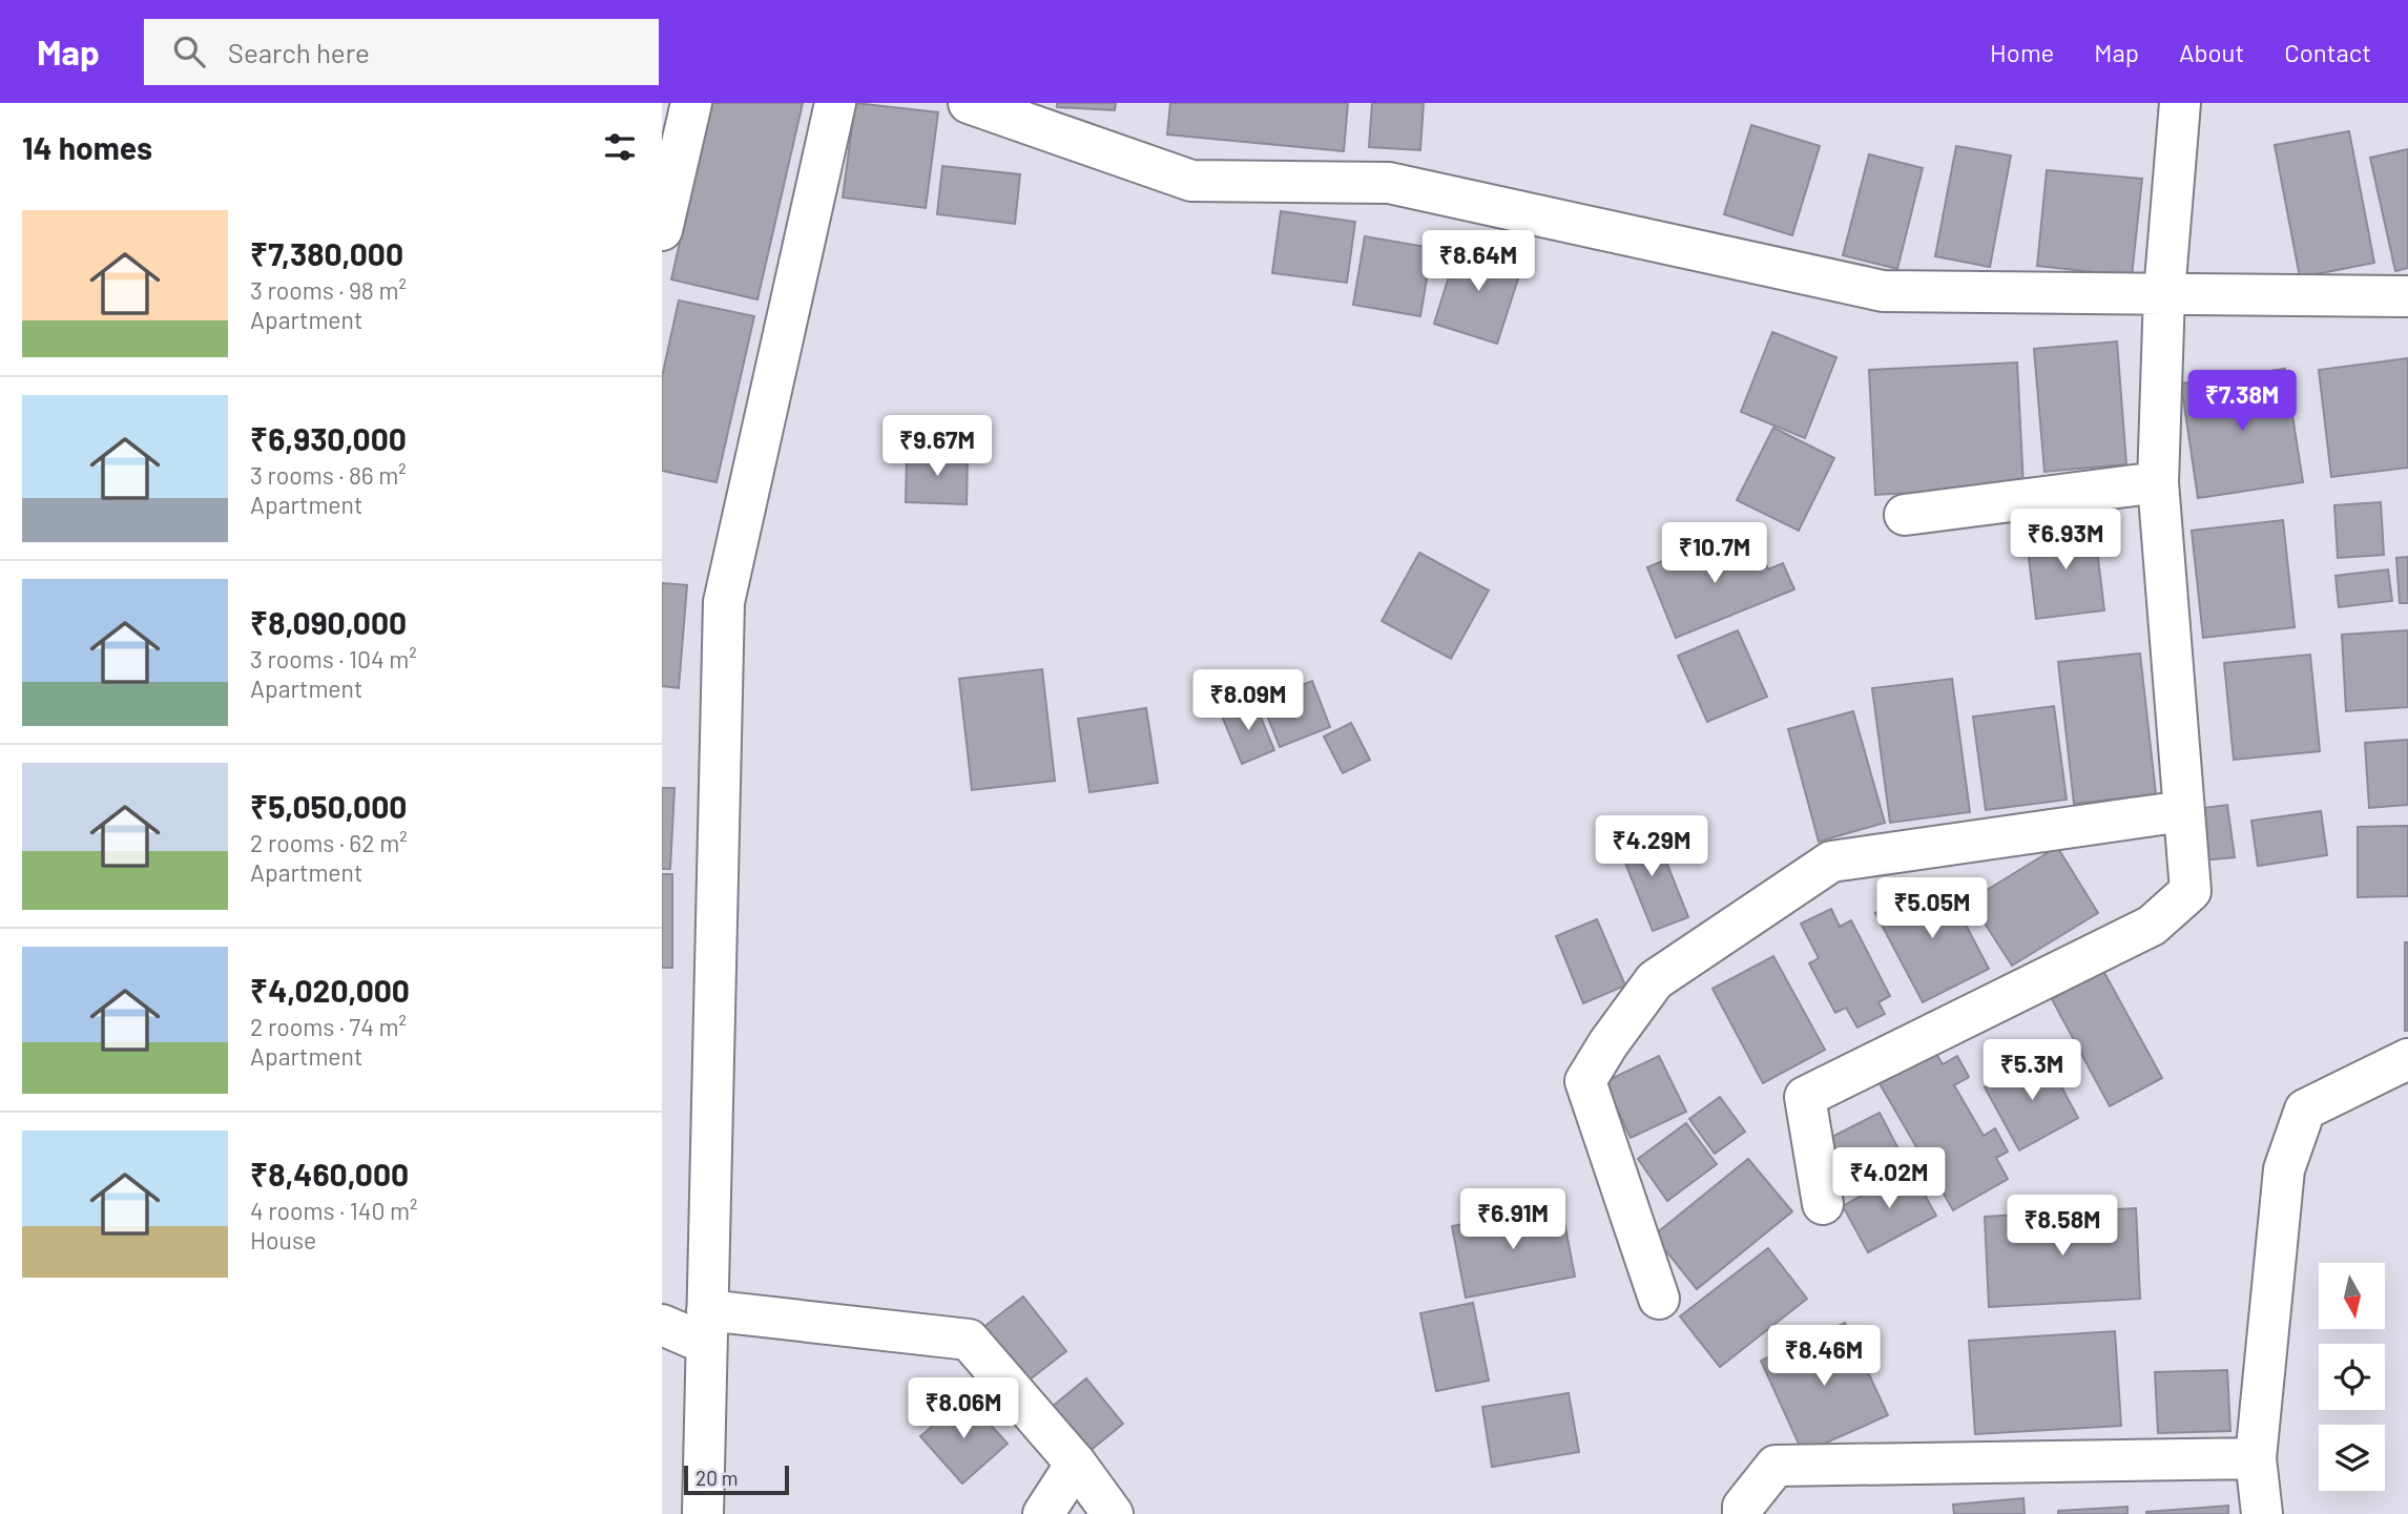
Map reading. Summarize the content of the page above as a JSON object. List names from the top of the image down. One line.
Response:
{"scale_bar":"20 m","north":"bottom","page":{"header":"Map","search":"Search here","nav":["Home","Map","About","Contact"],"heading":"14 homes","list":[{"name":"₹7,380,000","note":"3 rooms · 98 m² · Apartment"},{"name":"₹6,930,000","note":"3 rooms · 86 m² · Apartment"},{"name":"₹8,090,000","note":"3 rooms · 104 m² · Apartment"},{"name":"₹5,050,000","note":"2 rooms · 62 m² · Apartment"},{"name":"₹4,020,000","note":"2 rooms · 74 m² · Apartment"},{"name":"₹8,460,000","note":"4 rooms · 140 m² · House"}],"price":["₹8.64M","₹7.38M","₹9.67M","₹6.93M","₹10.7M","₹8.09M","₹4.29M","₹5.05M","₹5.3M","₹4.02M","₹6.91M","₹8.58M","₹8.46M","₹8.06M"],"scale":"20 m"}}
